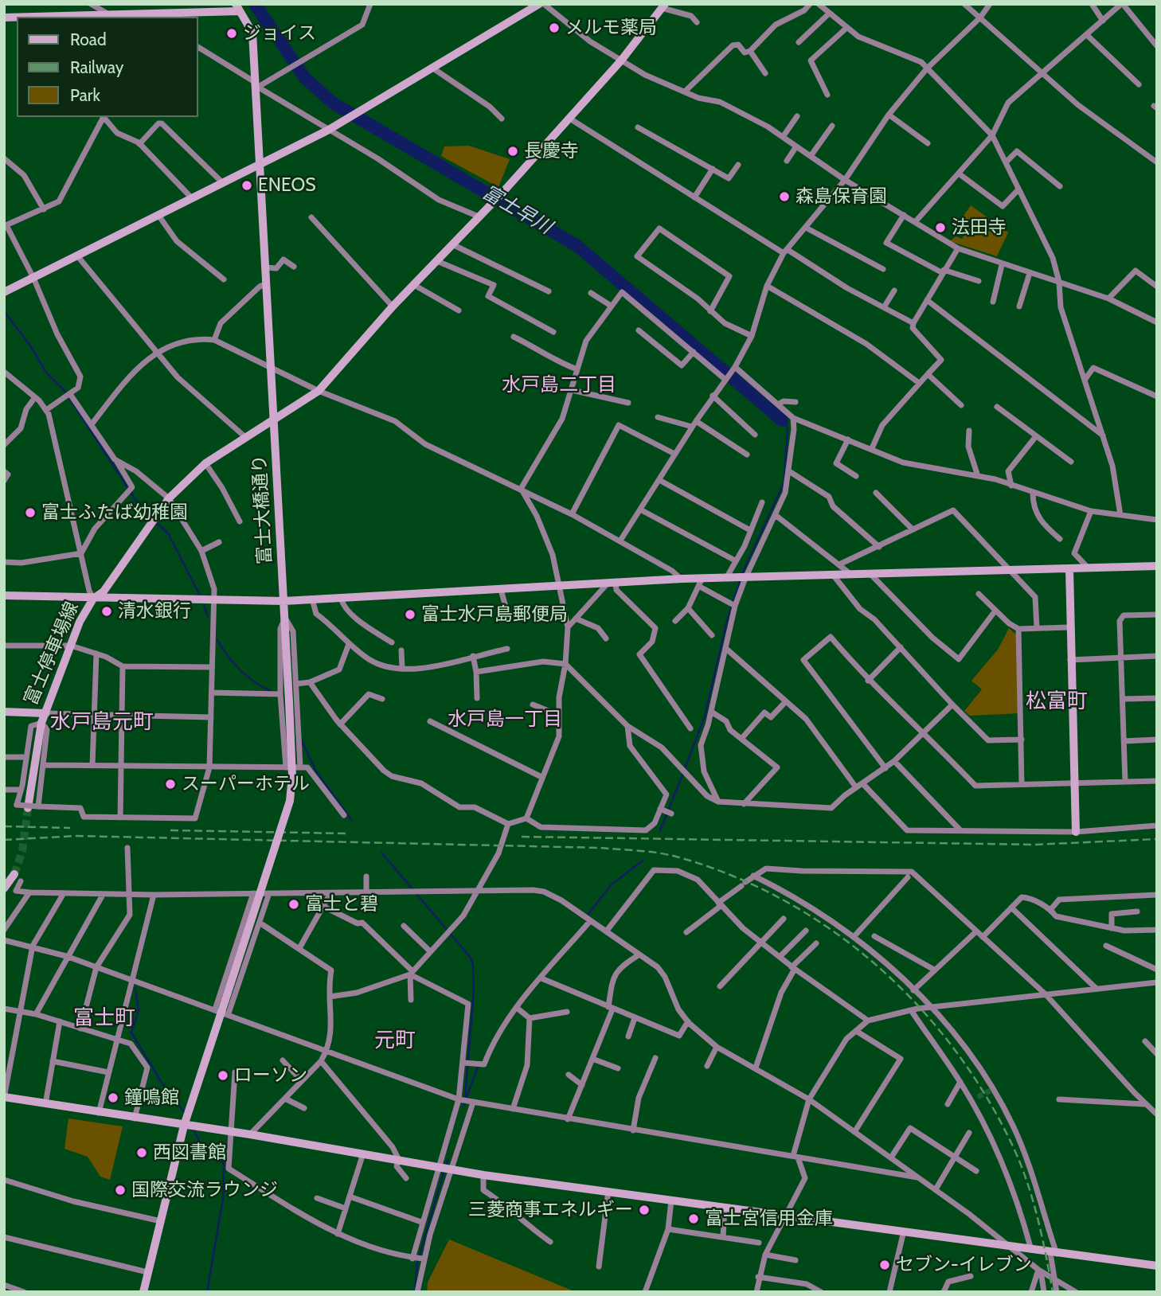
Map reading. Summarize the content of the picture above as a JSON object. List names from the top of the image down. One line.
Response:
{"streets":{"street":["富士大橋通り","富士停車場線"]},"districts":["水戸島二丁目","松富町","水戸島一丁目","水戸島元町","富士町","元町"],"water":["富士早川"],"places":["メルモ薬局","ジョイス","長慶寺","ENEOS","森島保育園","法田寺","富士ふたば幼稚園","清水銀行","富士水戸島郵便局","スーパーホテル","富士と碧","ローソン","鐘鳴館","西図書館","国際交流ラウンジ","三菱商事エネルギー","富士宮信用金庫","セブン-イレブン"],"legend":["Road","Railway","Park"]}
